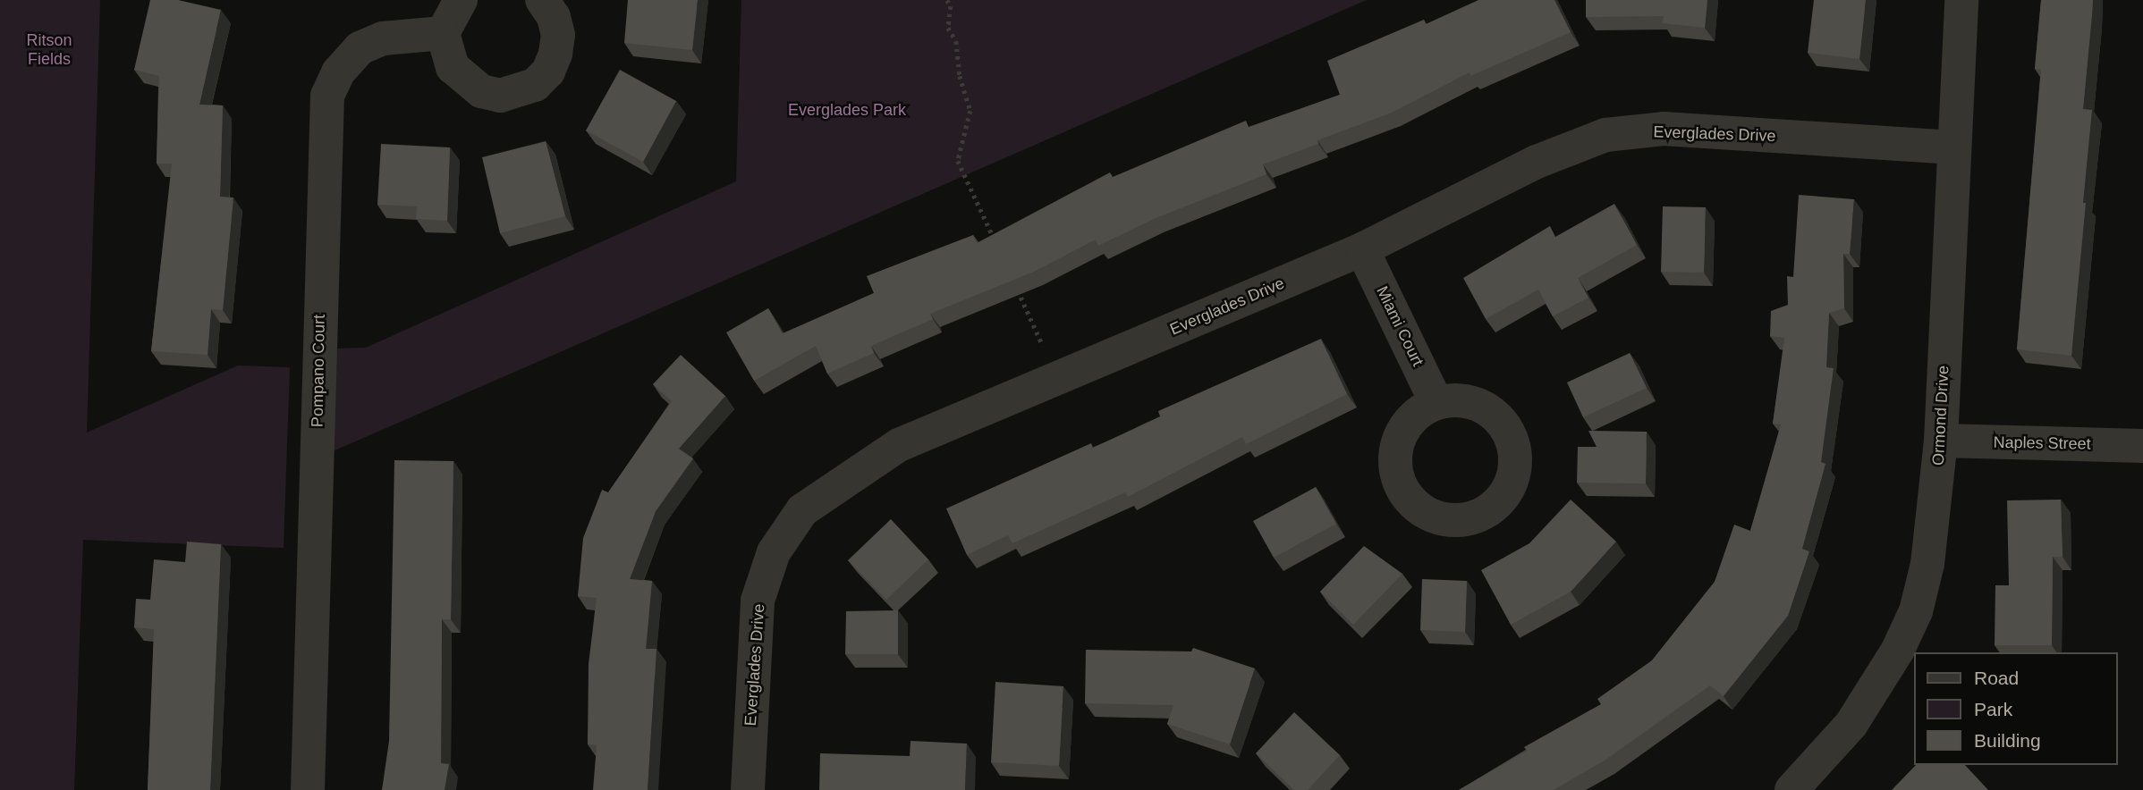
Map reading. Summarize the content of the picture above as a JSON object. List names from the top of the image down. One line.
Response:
{"streets":{"street":["Everglades Drive","Miami Court","Pompano Court","Ormond Drive","Naples Street"]},"crossings":[["Everglades Drive","Miami Court"],["Everglades Drive","Ormond Drive"],["Ormond Drive","Naples Street"]],"parks":["Ritson Fields","Everglades Park"],"legend":["Road","Park","Building"]}
